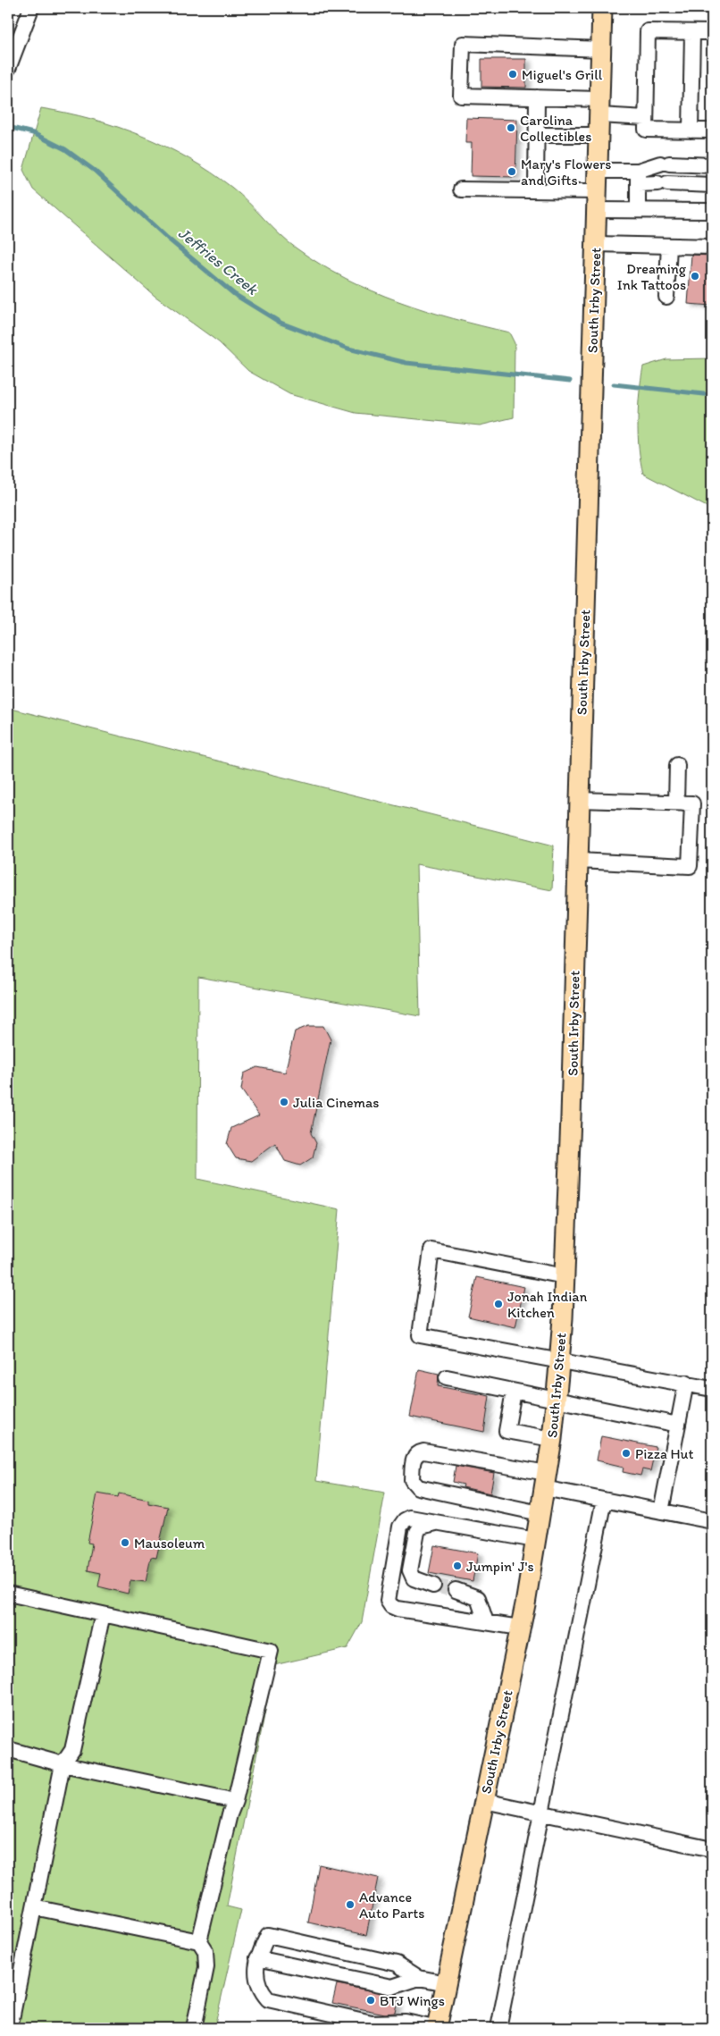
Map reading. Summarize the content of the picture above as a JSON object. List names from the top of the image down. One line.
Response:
{"streets":{"main road":["South Irby Street"]},"water":["Jeffries Creek"],"places":["Miguel's Grill","Carolina Collectibles","Mary's Flowers and Gifts","Dreaming Ink Tattoos","Julia Cinemas","Jonah Indian Kitchen","Pizza Hut","Mausoleum","Jumpin' J's","Advance Auto Parts","BTJ Wings"]}
